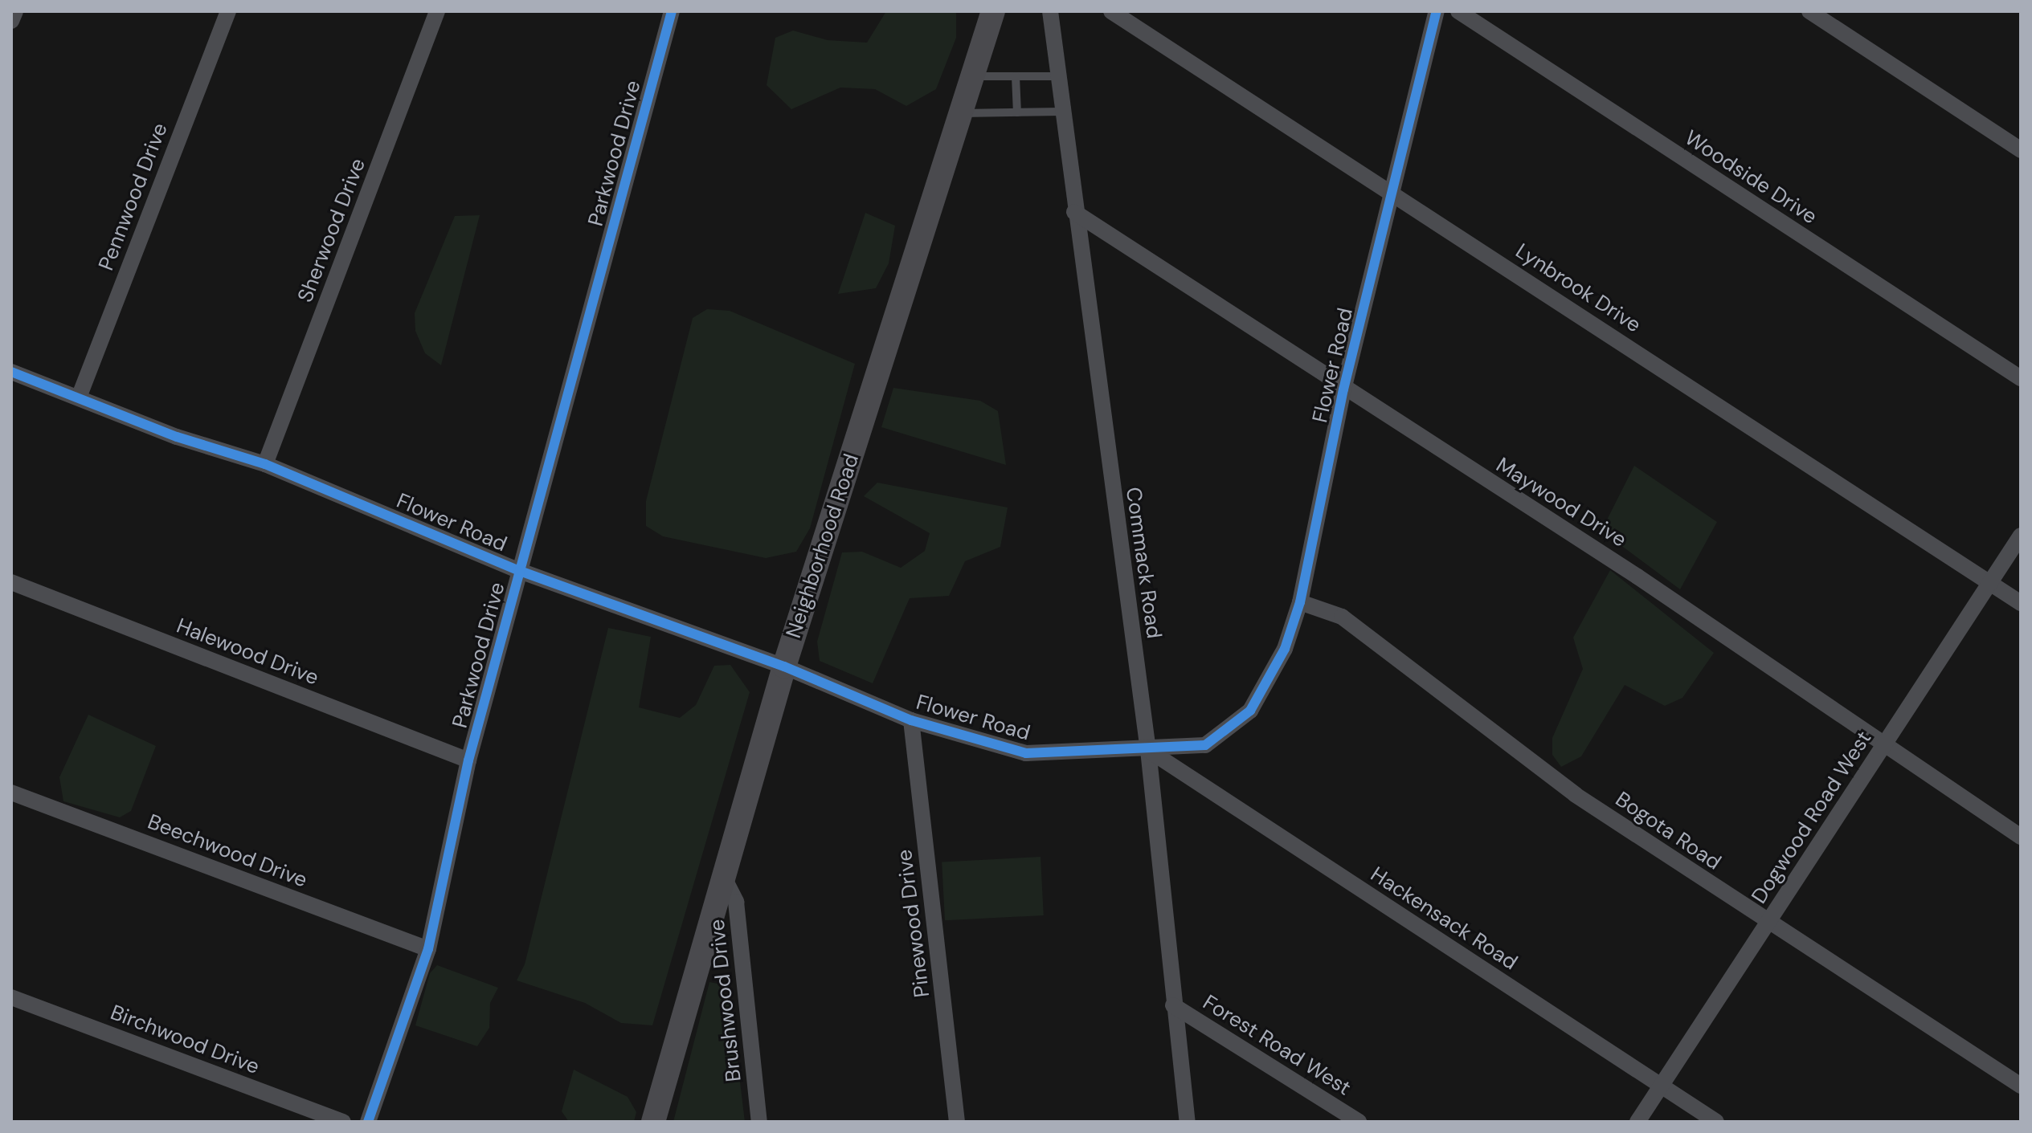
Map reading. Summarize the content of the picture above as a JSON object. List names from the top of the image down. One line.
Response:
{"streets":{"main road":["Neighborhood Road"],"street":["Parkwood Drive","Woodside Drive","Pennwood Drive","Sherwood Drive","Lynbrook Drive","Flower Road","Maywood Drive","Commack Road","Halewood Drive","Dogwood Road West","Bogota Road","Beechwood Drive","Hackensack Road","Pinewood Drive","Brushwood Drive","Birchwood Drive","Forest Road West"]},"crossings":[["Parkwood Drive","Flower Road"],["Parkwood Drive","Halewood Drive"],["Parkwood Drive","Beechwood Drive"],["Pennwood Drive","Flower Road"],["Sherwood Drive","Flower Road"],["Lynbrook Drive","Flower Road"],["Lynbrook Drive","Dogwood Road West"],["Flower Road","Maywood Drive"],["Flower Road","Neighborhood Road"],["Flower Road","Commack Road"],["Flower Road","Bogota Road"],["Flower Road","Hackensack Road"],["Flower Road","Pinewood Drive"],["Maywood Drive","Commack Road"],["Maywood Drive","Dogwood Road West"],["Neighborhood Road","Brushwood Drive"],["Commack Road","Hackensack Road"],["Commack Road","Forest Road West"],["Dogwood Road West","Bogota Road"],["Dogwood Road West","Hackensack Road"]]}
